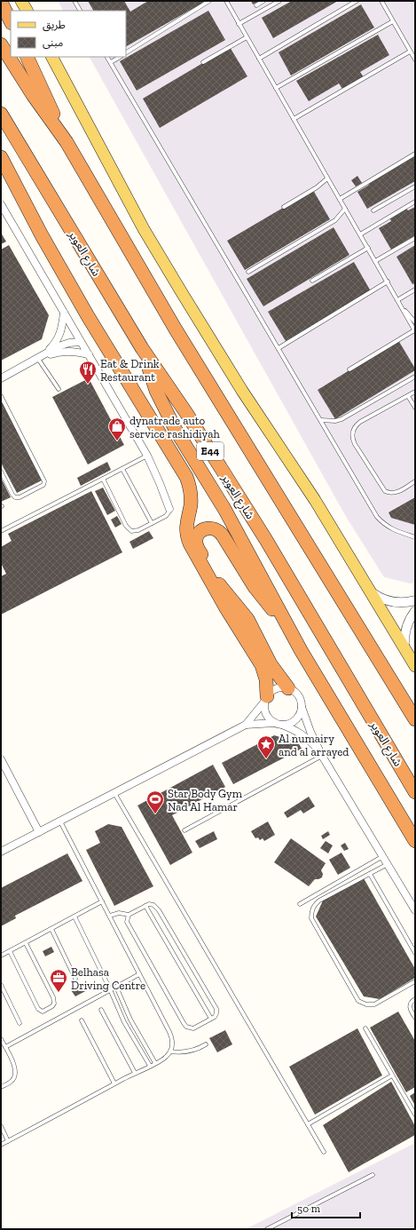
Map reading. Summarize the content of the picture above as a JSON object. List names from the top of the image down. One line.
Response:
{"streets":{"highway":["شارع العوير","E44"]},"places":{"restaurant":["Eat & Drink Restaurant"],"shop":["dynatrade auto service rashidiyah"],"place":["Al numairy and al arrayed"],"sports":["Star Body Gym Nad Al Hamar"],"office":["Belhasa Driving Centre"]},"legend":["طريق","مبنى"],"scale_bar":"50 m"}
